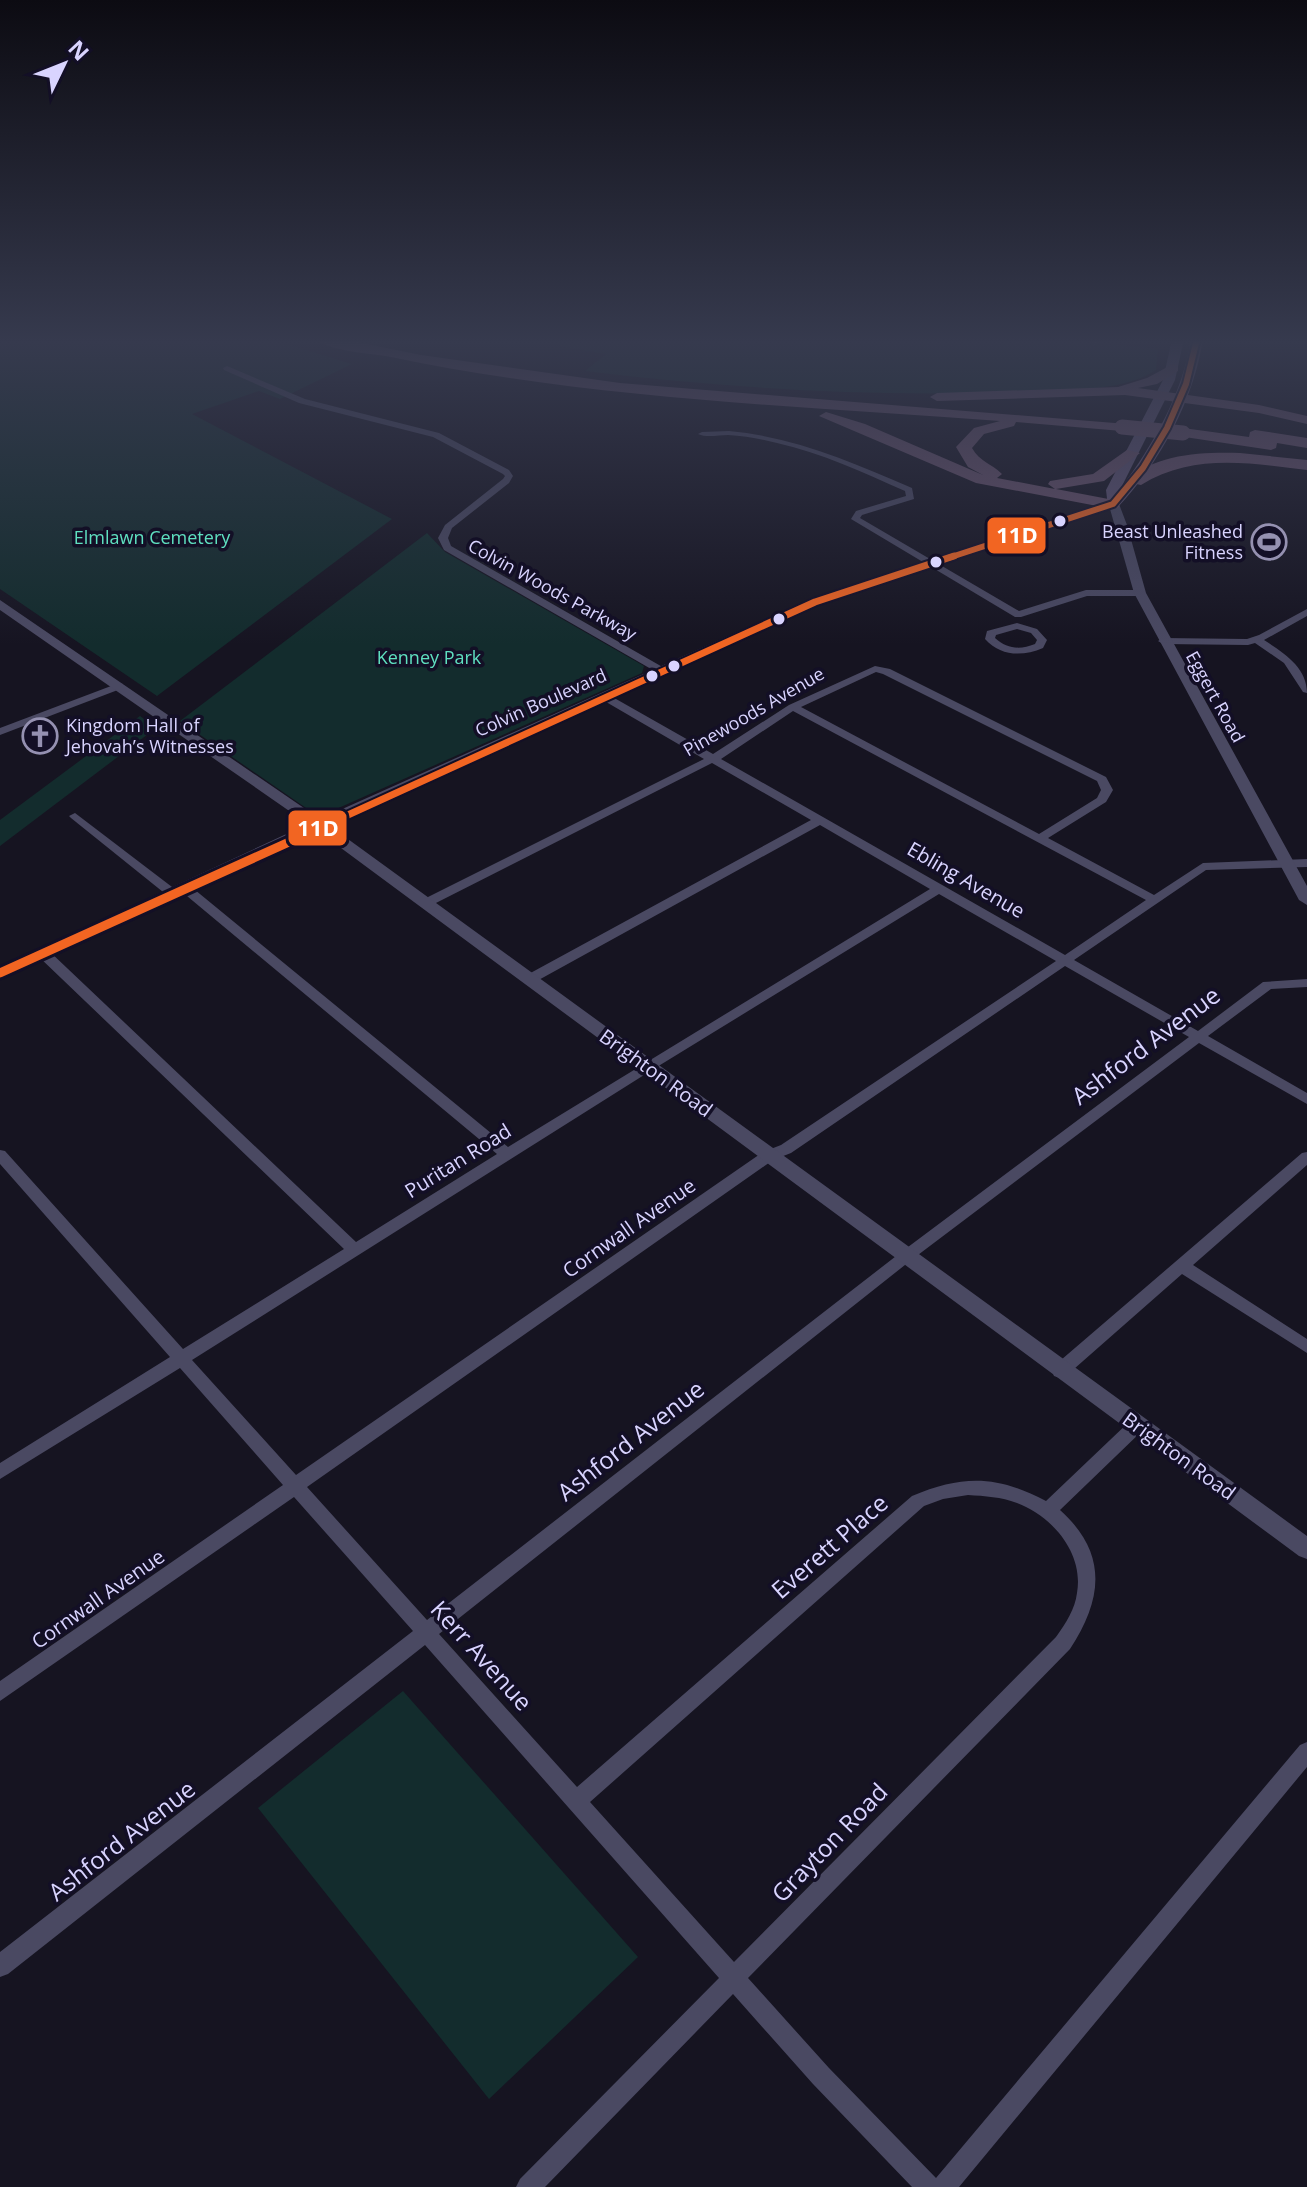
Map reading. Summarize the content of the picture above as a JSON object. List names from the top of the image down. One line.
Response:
{"streets":{"street":["Colvin Woods Parkway","Eggert Road","Colvin Boulevard","Pinewoods Avenue","Ebling Avenue","Ashford Avenue","Brighton Road","Puritan Road","Cornwall Avenue","Everett Place","Kerr Avenue","Grayton Road"]},"crossings":[["Colvin Woods Parkway","Colvin Boulevard"],["Eggert Road","Colvin Boulevard"],["Eggert Road","Cornwall Avenue"],["Colvin Boulevard","Ebling Avenue"],["Colvin Boulevard","Brighton Road"],["Pinewoods Avenue","Ebling Avenue"],["Pinewoods Avenue","Brighton Road"],["Ebling Avenue","Ashford Avenue"],["Ebling Avenue","Puritan Road"],["Ebling Avenue","Cornwall Avenue"],["Ashford Avenue","Brighton Road"],["Ashford Avenue","Kerr Avenue"],["Brighton Road","Puritan Road"],["Brighton Road","Cornwall Avenue"],["Puritan Road","Kerr Avenue"],["Cornwall Avenue","Kerr Avenue"],["Everett Place","Kerr Avenue"],["Everett Place","Grayton Road"],["Kerr Avenue","Grayton Road"]],"parks":["Elmlawn Cemetery","Kenney Park"],"places":{"sports":["Beast Unleashed Fitness"],"church":["Kingdom Hall of Jehovah’s Witnesses"]},"lines":["transit line 11D"],"north":"top right"}
